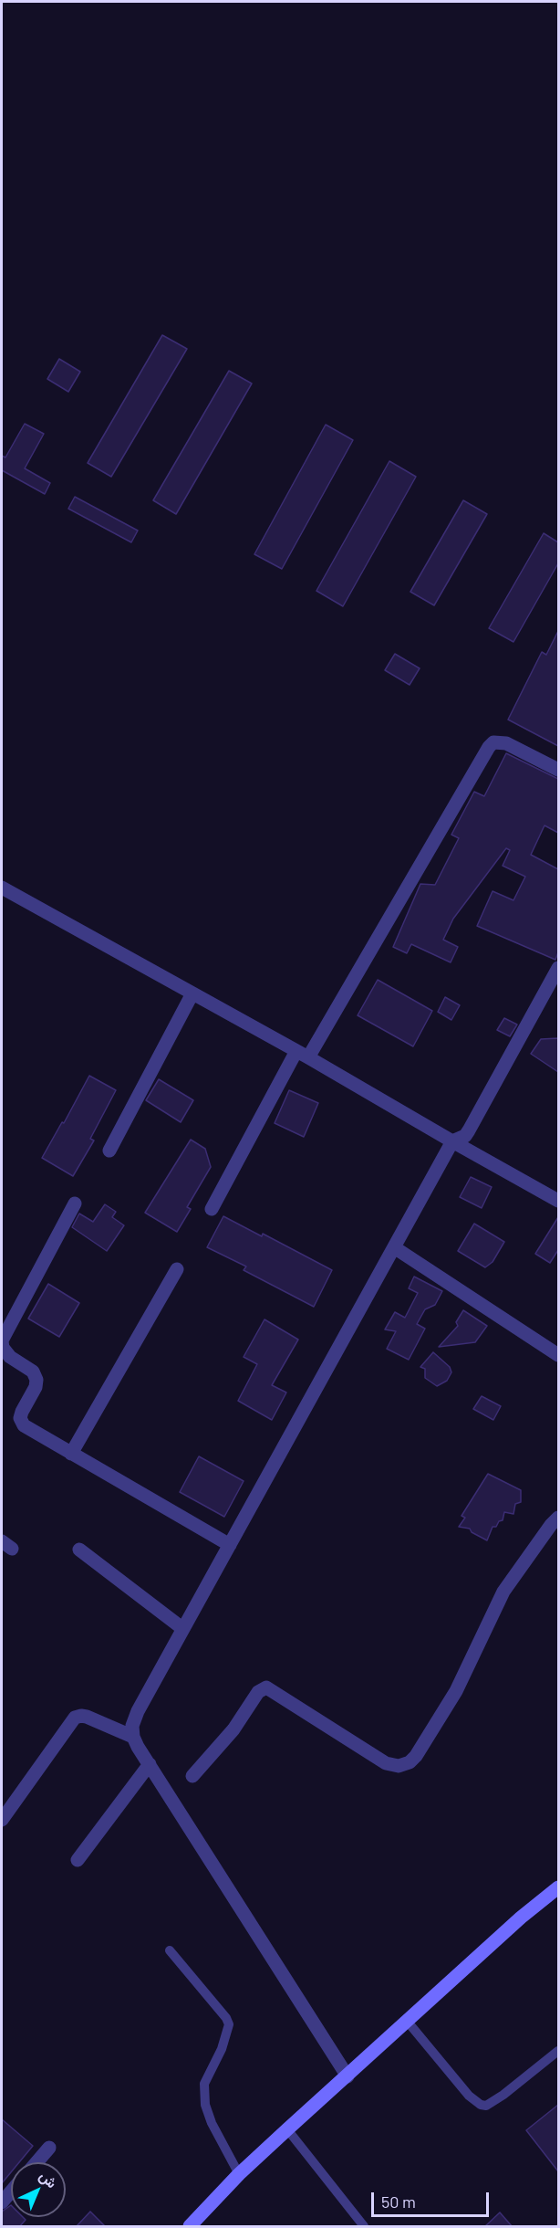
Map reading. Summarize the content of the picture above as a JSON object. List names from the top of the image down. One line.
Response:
{"scale_bar":"50 m","north":"top right"}
